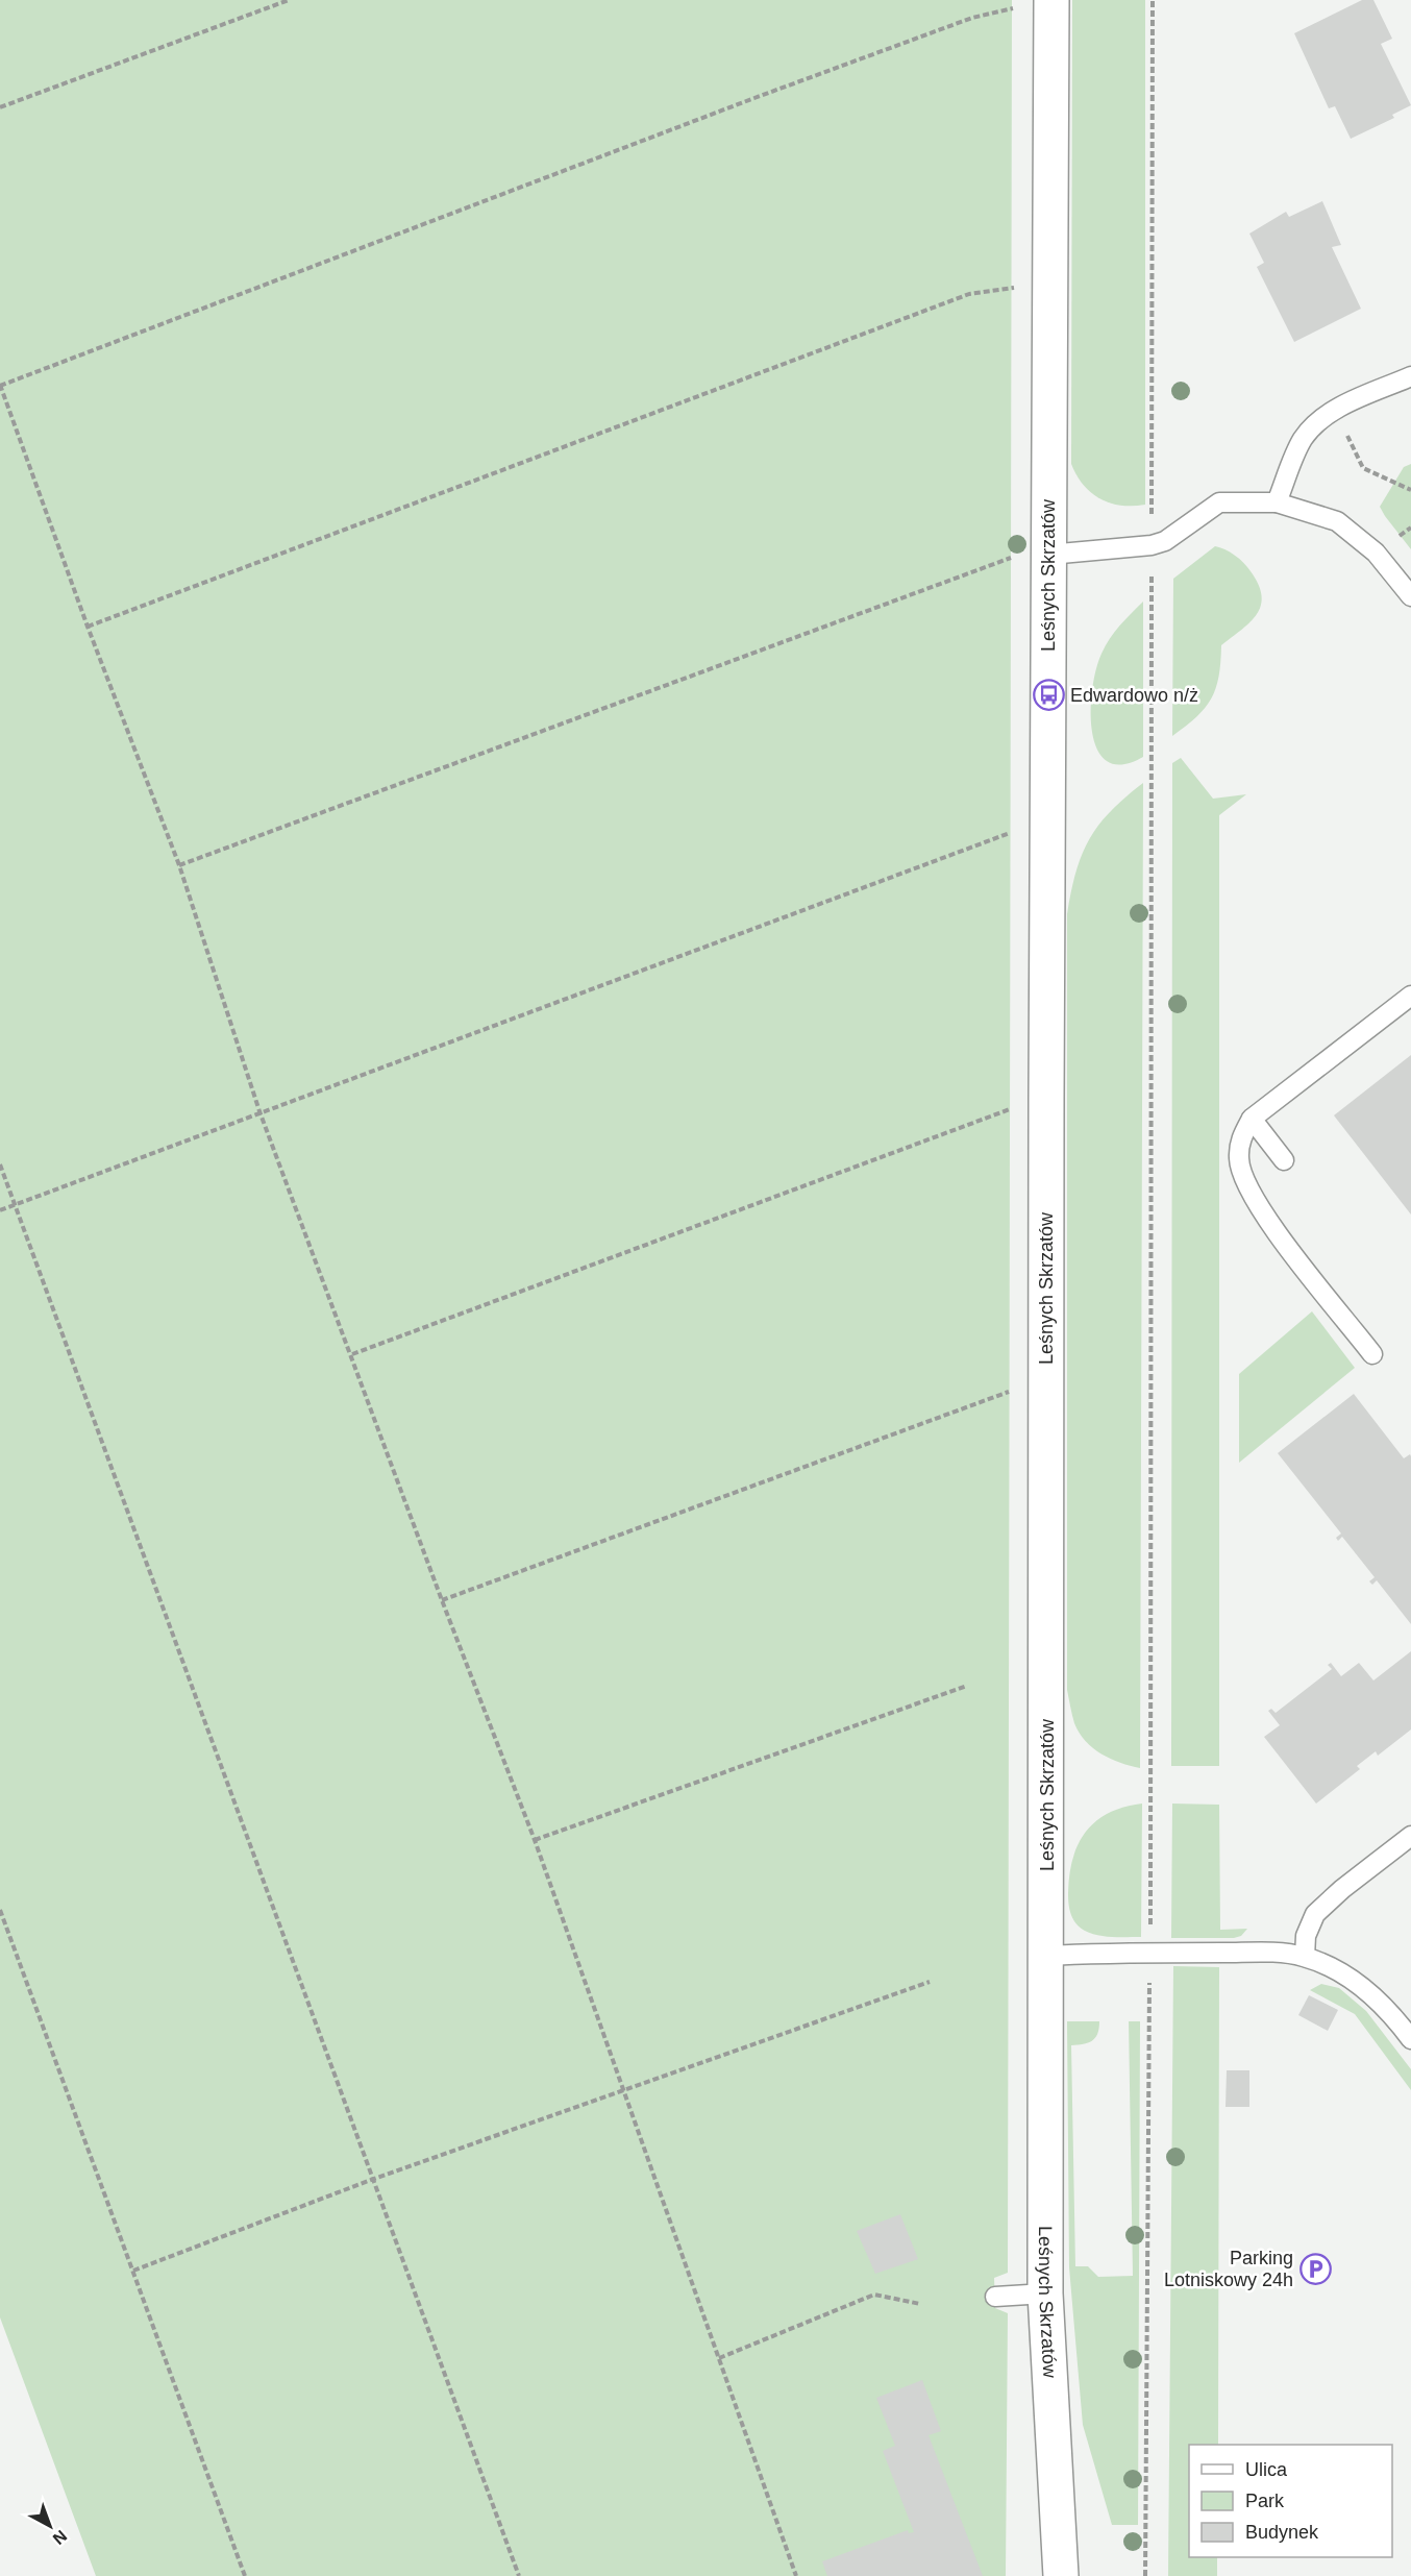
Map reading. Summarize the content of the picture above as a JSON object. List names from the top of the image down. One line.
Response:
{"streets":{"street":["Leśnych Skrzatów"]},"places":{"bus stop":["Edwardowo n/ż"],"parking":["Parking Lotniskowy 24h"]},"legend":["Ulica","Park","Budynek"],"north":"bottom right"}
